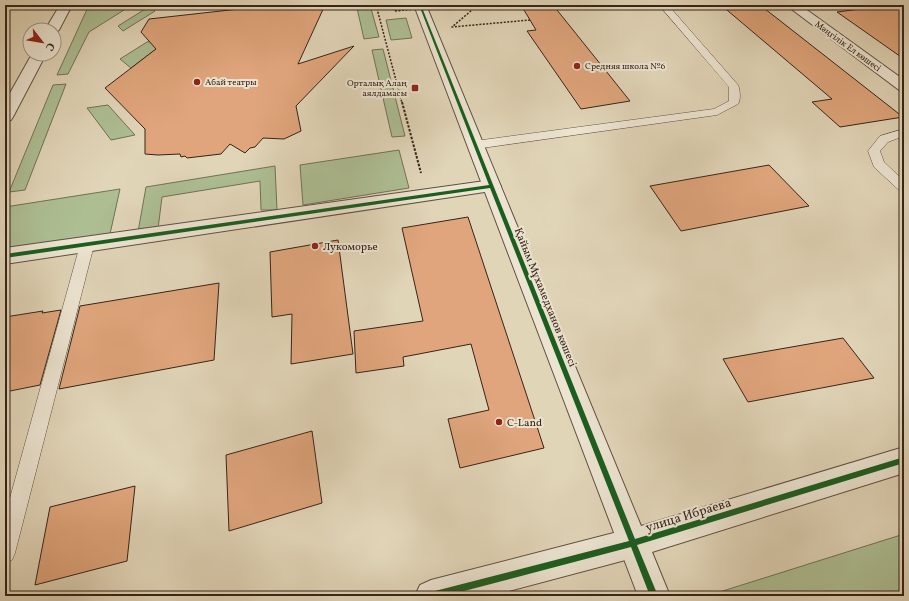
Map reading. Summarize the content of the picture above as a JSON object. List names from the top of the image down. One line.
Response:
{"streets":{"street":["Мәңгілік Ел көшесі","Қайым Мұхамедханов көшесі","улица Ибраева"]},"crossings":[["Қайым Мұхамедханов көшесі","улица Ибраева"]],"places":{"other":["Средняя школа №6","Абай театры","Лукоморье","C-Land"],"transit":["Орталық Алаң аялдамасы"]},"north":"bottom right"}
